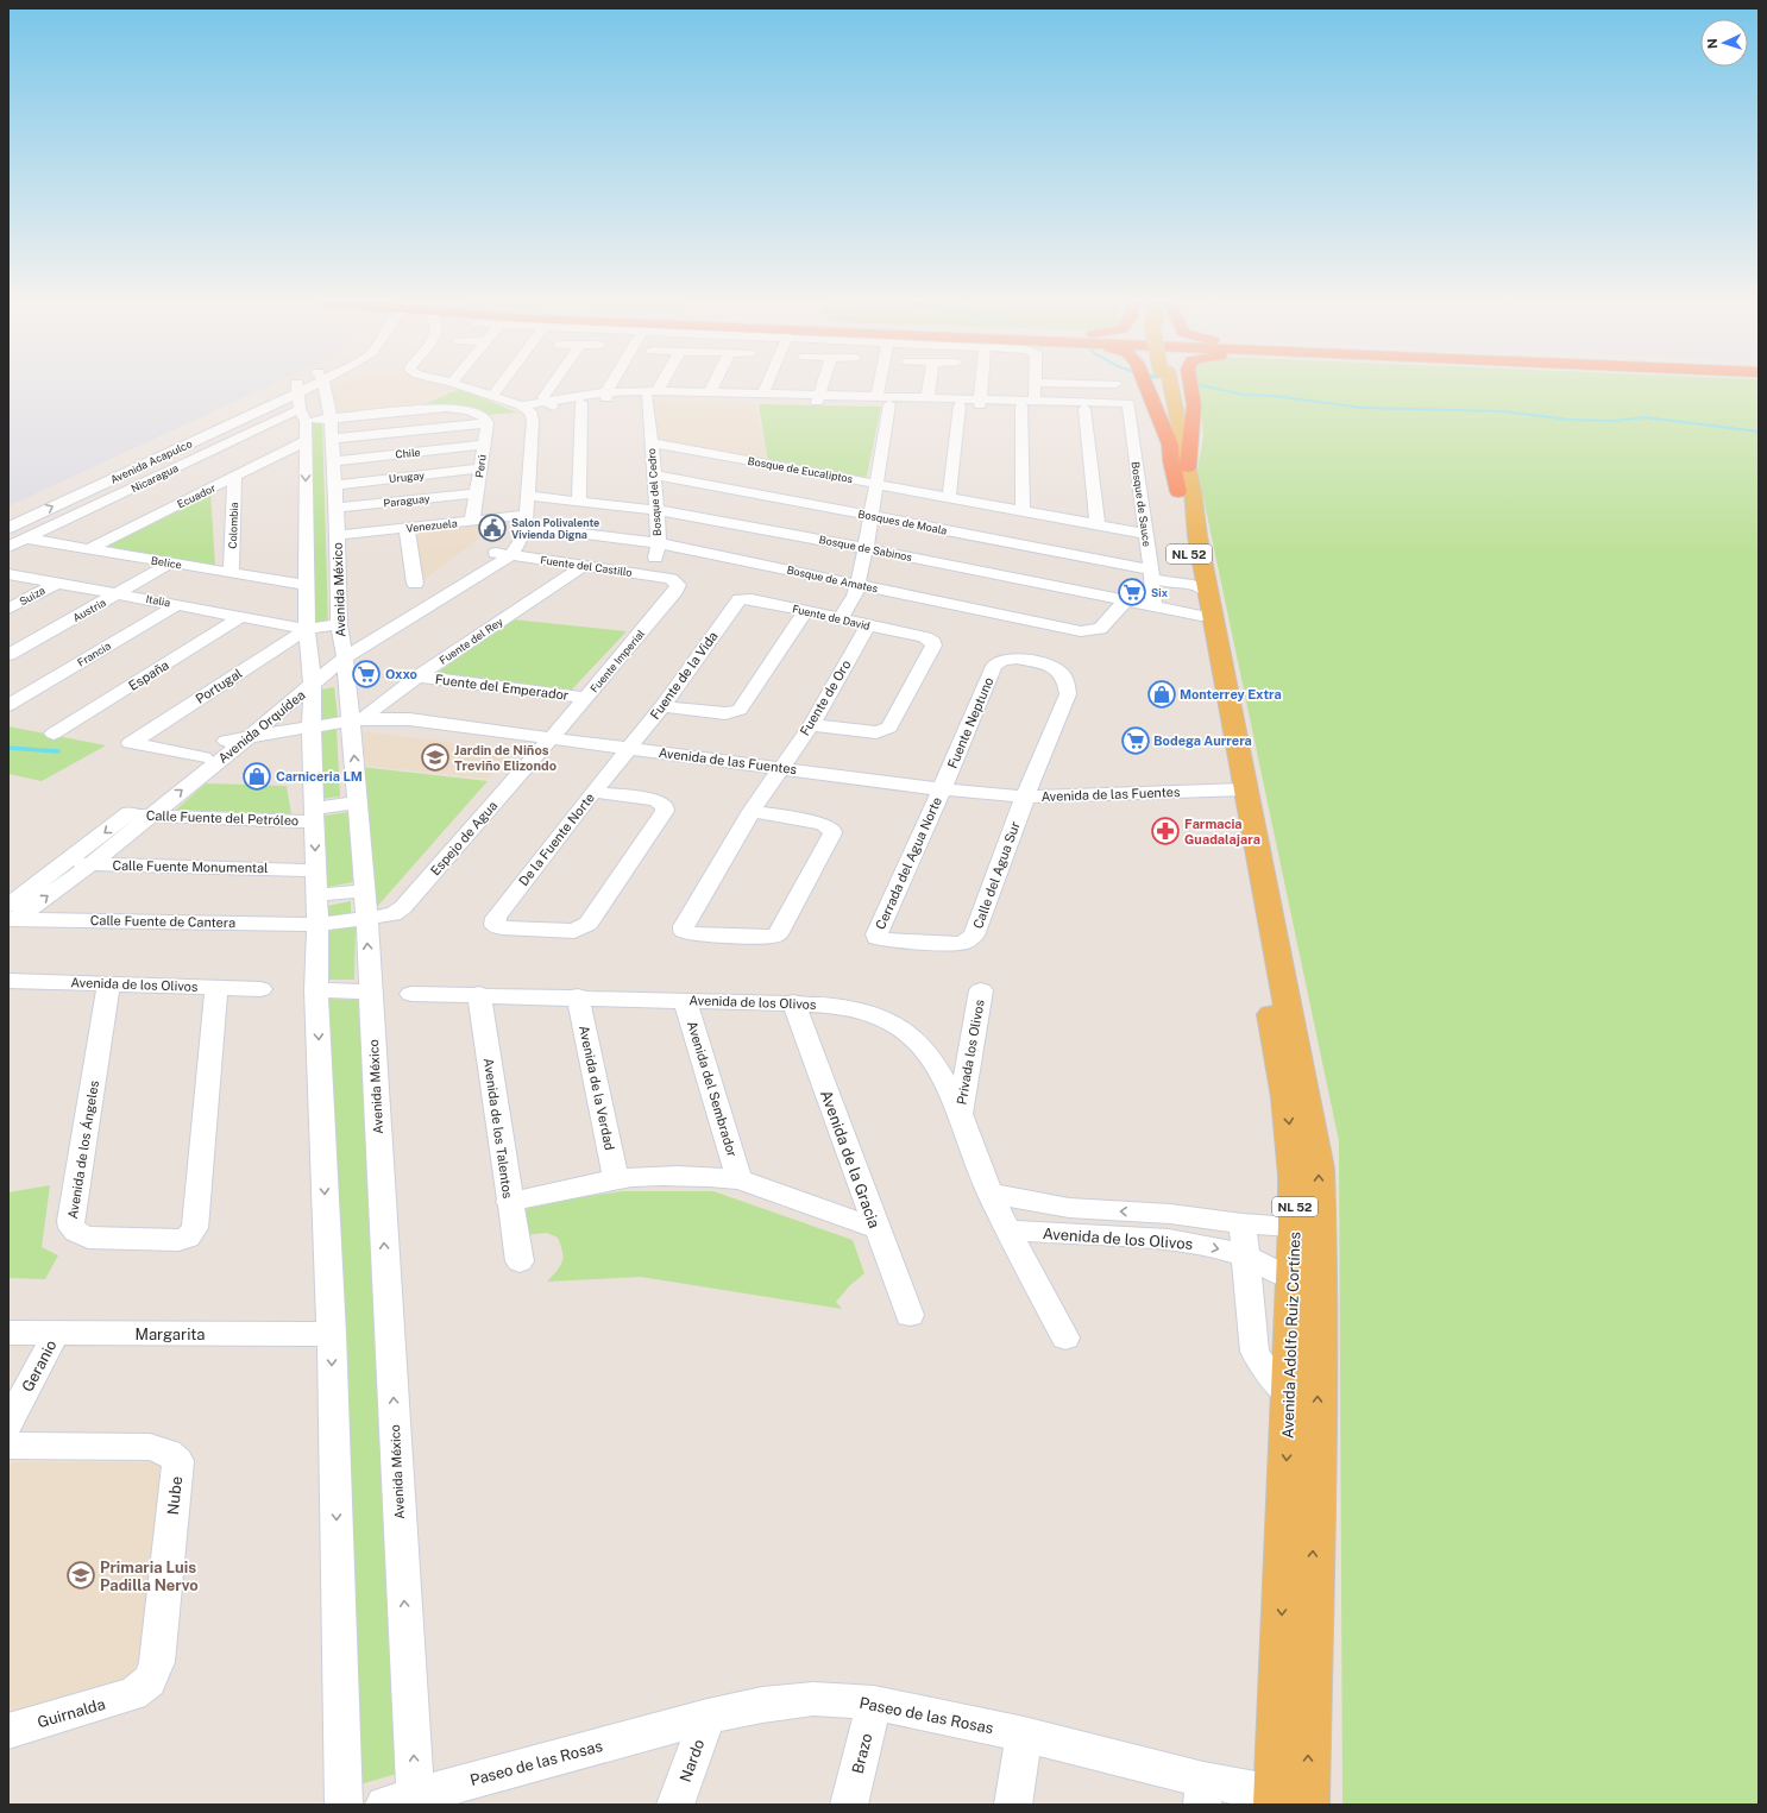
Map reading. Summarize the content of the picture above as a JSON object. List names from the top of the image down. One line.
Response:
{"streets":{"main road":["NL 52","Avenida Adolfo Ruiz Cortínes"],"street":["Chile","Avenida Acapulco","Perú","Bosque de Eucaliptos","Urugay","Nicaragua","Bosque del Cedro","Ecuador","Paraguay","Bosque de Sauce","Bosques de Moala","Colombia","Venezuela","Bosque de Sabinos","Belice","Fuente del Castillo","Bosque de Amates","Avenida México","Suiza","Italia","Austria","Fuente de David","Fuente del Rey","Francia","Fuente Imperial","España","Fuente de la Vida","Portugal","Fuente del Emperador","Fuente de Oro","Fuente Neptuno","Avenida Orquídea","Avenida de las Fuentes","Calle Fuente del Petróleo","Espejo de Agua","De la Fuente Norte","Cerrada del Agua Norte","Calle Fuente Monumental","Calle del Agua Sur","Calle Fuente de Cantera","Avenida de los Olivos","Privada los Olivos","Avenida de la Verdad","Avenida del Sembrador","Avenida de los Talentos","Avenida de los Ángeles","Avenida de la Gracia","Margarita","Geranio","Nube","Guirnalda","Paseo de las Rosas","Brazo","Nardo"]},"crossings":[["Chile","Perú"],["Chile","Avenida México"],["Avenida Acapulco","Nicaragua"],["Perú","Urugay"],["Perú","Paraguay"],["Perú","Venezuela"],["Bosque de Eucaliptos","Bosque del Cedro"],["Bosque de Eucaliptos","Bosque de Sauce"],["Urugay","Avenida México"],["Nicaragua","Belice"],["Bosque del Cedro","Bosques de Moala"],["Bosque del Cedro","Bosque de Sabinos"],["Bosque del Cedro","Fuente del Castillo"],["Bosque del Cedro","Bosque de Amates"],["Ecuador","Colombia"],["Ecuador","Belice"],["Paraguay","Avenida México"],["Bosque de Sauce","Bosques de Moala"],["Bosque de Sauce","Bosque de Sabinos"],["Bosques de Moala","Bosque de Sabinos"],["Bosques de Moala","NL 52"],["Bosques de Moala","Avenida Adolfo Ruiz Cortínes"],["Colombia","Belice"],["Venezuela","Fuente del Castillo"],["Venezuela","Bosque de Amates"],["Venezuela","Avenida México"],["Venezuela","Avenida Orquídea"],["Bosque de Sabinos","NL 52"],["Bosque de Sabinos","Bosque de Amates"],["Bosque de Sabinos","Avenida Adolfo Ruiz Cortínes"],["NL 52","Avenida Adolfo Ruiz Cortínes"],["Belice","Austria"],["Fuente del Castillo","Bosque de Amates"],["Fuente del Castillo","Fuente del Rey"],["Fuente del Castillo","Fuente Imperial"],["Fuente del Castillo","Avenida Orquídea"],["Bosque de Amates","Avenida Orquídea"],["Avenida México","Fuente del Rey"],["Avenida México","Avenida Orquídea"],["Avenida México","Avenida de las Fuentes"],["Avenida México","Calle Fuente del Petróleo"],["Avenida México","Espejo de Agua"],["Avenida México","Paseo de las Rosas"],["Suiza","Italia"],["Italia","Austria"],["Italia","Francia"],["Italia","España"],["Italia","Portugal"],["Fuente de David","Fuente de la Vida"],["Fuente de David","Fuente de Oro"],["Fuente del Rey","Fuente del Emperador"],["Fuente del Rey","Avenida de las Fuentes"],["Fuente Imperial","Fuente del Emperador"],["Fuente Imperial","Avenida de las Fuentes"],["Fuente Imperial","Espejo de Agua"],["Fuente de la Vida","Avenida de las Fuentes"],["Fuente de la Vida","De la Fuente Norte"],["Portugal","Avenida Orquídea"],["Fuente de Oro","Avenida de las Fuentes"],["Fuente Neptuno","Avenida de las Fuentes"],["Fuente Neptuno","Cerrada del Agua Norte"],["Fuente Neptuno","Calle del Agua Sur"],["Avenida Orquídea","Avenida de las Fuentes"],["Avenida Orquídea","Calle Fuente del Petróleo"],["Avenida Orquídea","Calle Fuente Monumental"],["Avenida Orquídea","Calle Fuente de Cantera"],["Avenida de las Fuentes","Espejo de Agua"],["Avenida de las Fuentes","De la Fuente Norte"],["Avenida de las Fuentes","Cerrada del Agua Norte"],["Avenida de las Fuentes","Calle del Agua Sur"],["Avenida de las Fuentes","Avenida Adolfo Ruiz Cortínes"],["Espejo de Agua","Calle Fuente de Cantera"],["Cerrada del Agua Norte","Calle del Agua Sur"],["Avenida de los Olivos","Privada los Olivos"],["Avenida de los Olivos","Avenida de la Verdad"],["Avenida de los Olivos","Avenida del Sembrador"],["Avenida de los Olivos","Avenida de los Talentos"],["Avenida de los Olivos","Avenida de los Ángeles"],["Avenida de los Olivos","Avenida de la Gracia"],["Avenida de los Olivos","Avenida Adolfo Ruiz Cortínes"],["Margarita","Geranio"],["Avenida Adolfo Ruiz Cortínes","Paseo de las Rosas"],["Nube","Guirnalda"],["Paseo de las Rosas","Brazo"],["Paseo de las Rosas","Nardo"]],"places":{"public building":["Salon Polivalente Vivienda Digna"],"supermarket":["Six","Oxxo","Bodega Aurrera"],"shop":["Monterrey Extra","Carniceria LM"],"school or university":["Jardin de Niños Treviño Elizondo","Primaria Luis Padilla Nervo"],"pharmacy":["Farmacia Guadalajara"]},"north":"left"}
